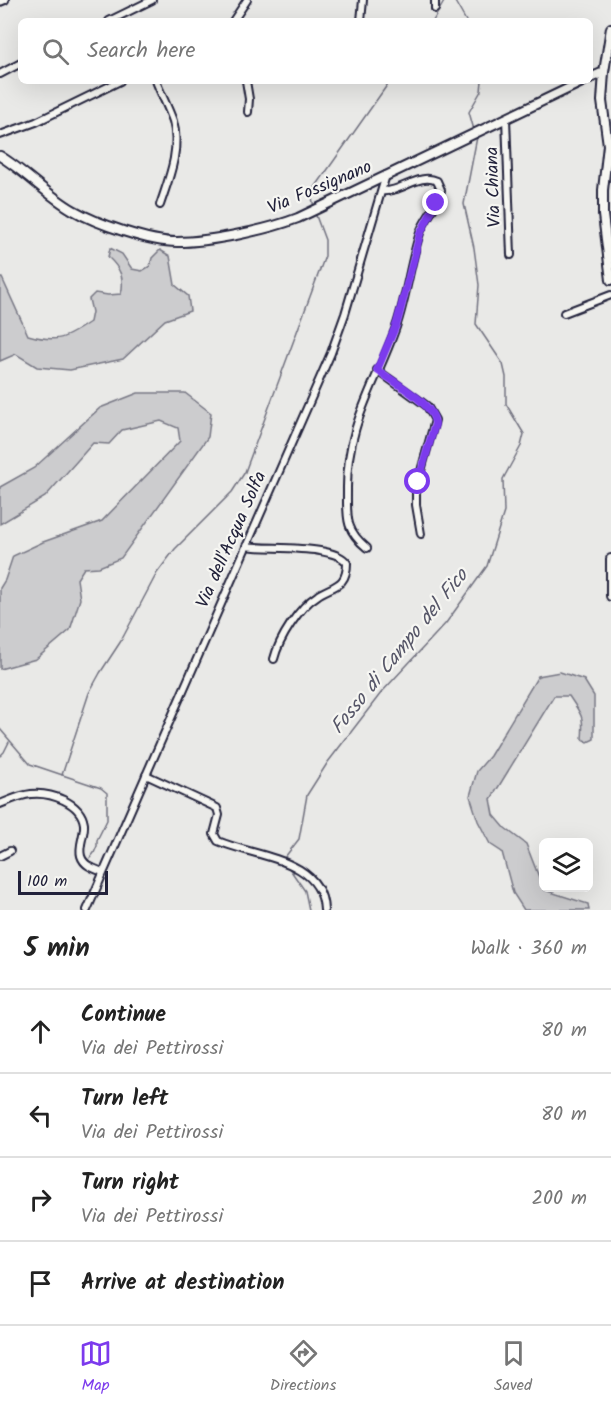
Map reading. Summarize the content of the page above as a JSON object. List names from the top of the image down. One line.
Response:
{"streets":{"street":["Via Chiana","Via Fossignano","Via dell'Acqua Solfa"]},"crossings":[["Via Chiana","Via Fossignano"],["Via Fossignano","Via dell'Acqua Solfa"]],"water":["Fosso di Campo del Fico"],"scale_bar":"100 m","page":{"search":"Search here","scale":"100 m","heading":["5 min","Walk · 360 m"],"list":[["Continue","Via dei Pettirossi","80 m"],["Turn left","Via dei Pettirossi","80 m"],["Turn right","Via dei Pettirossi","200 m"],"Arrive at destination"],"nav":["Map","Directions","Saved"]}}
